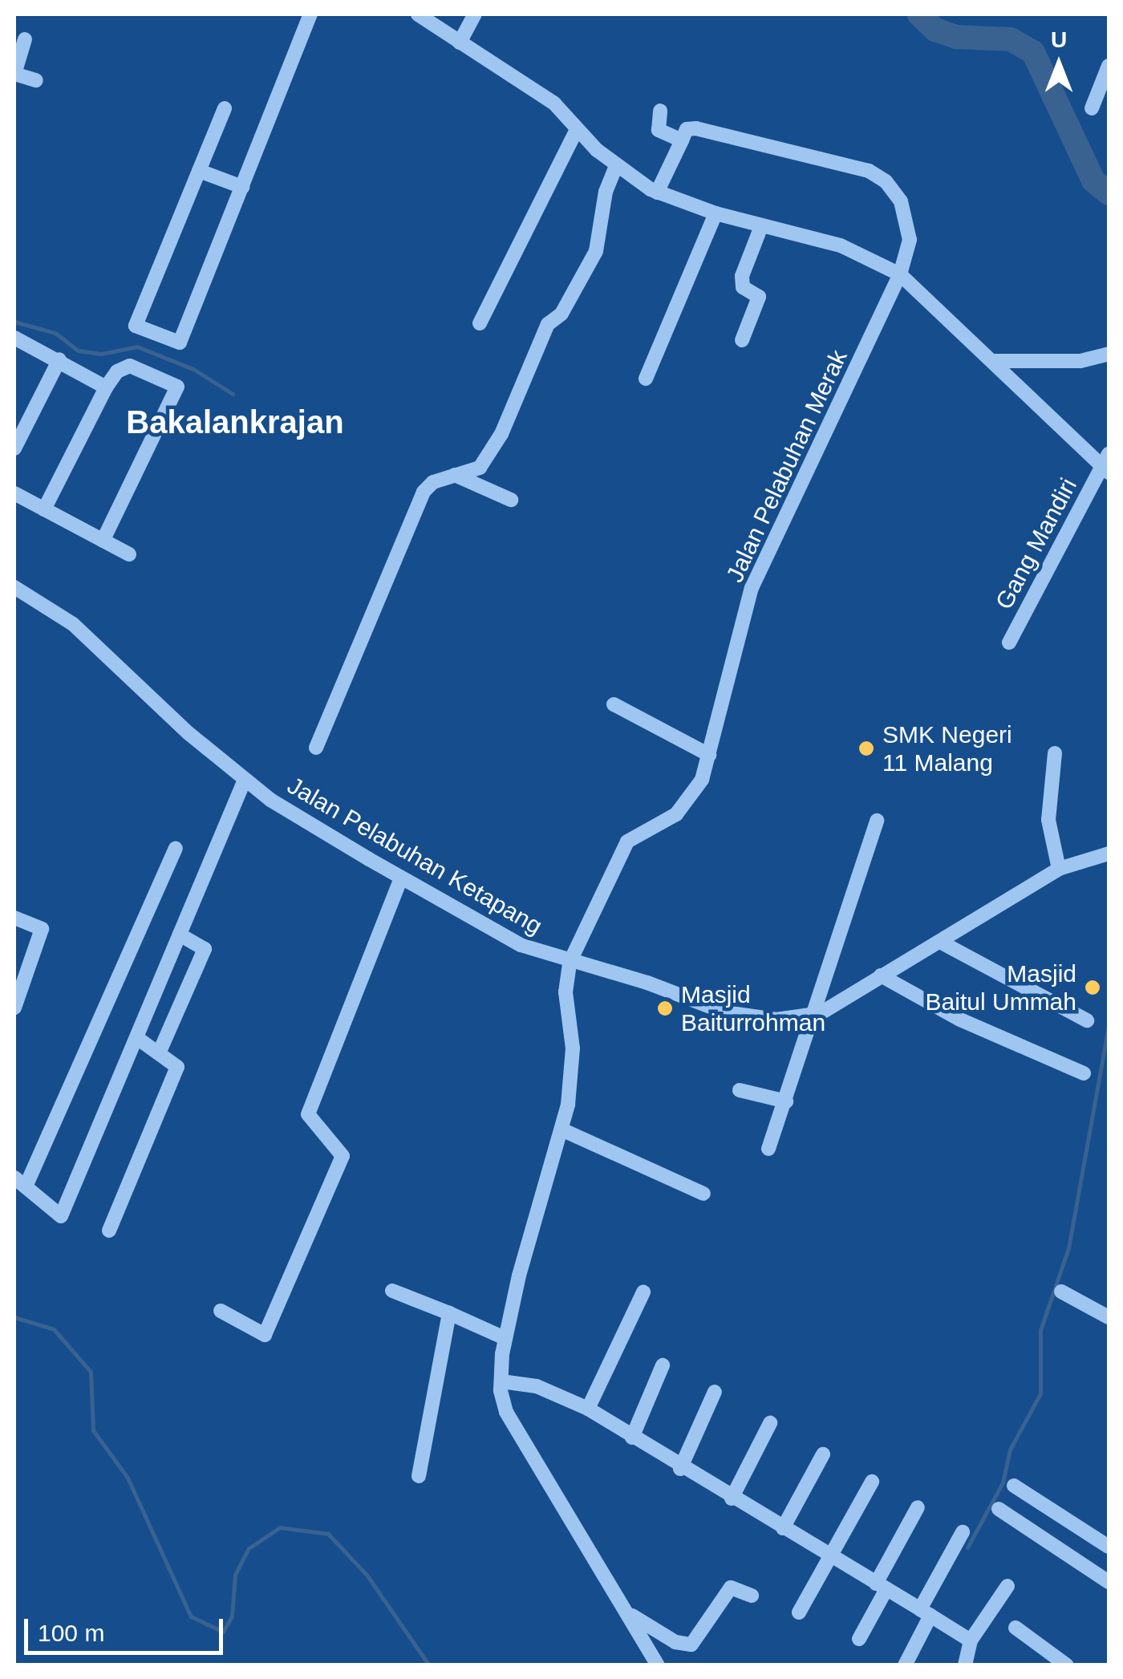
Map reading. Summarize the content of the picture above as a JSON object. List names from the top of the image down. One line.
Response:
{"streets":{"street":["Jalan Pelabuhan Merak","Gang Mandiri","Jalan Pelabuhan Ketapang"]},"crossings":[["Jalan Pelabuhan Merak","Jalan Pelabuhan Ketapang"]],"districts":["Bakalankrajan"],"places":["SMK Negeri 11 Malang","Masjid Baitul Ummah","Masjid Baiturrohman"],"scale_bar":"100 m","north":"top"}
